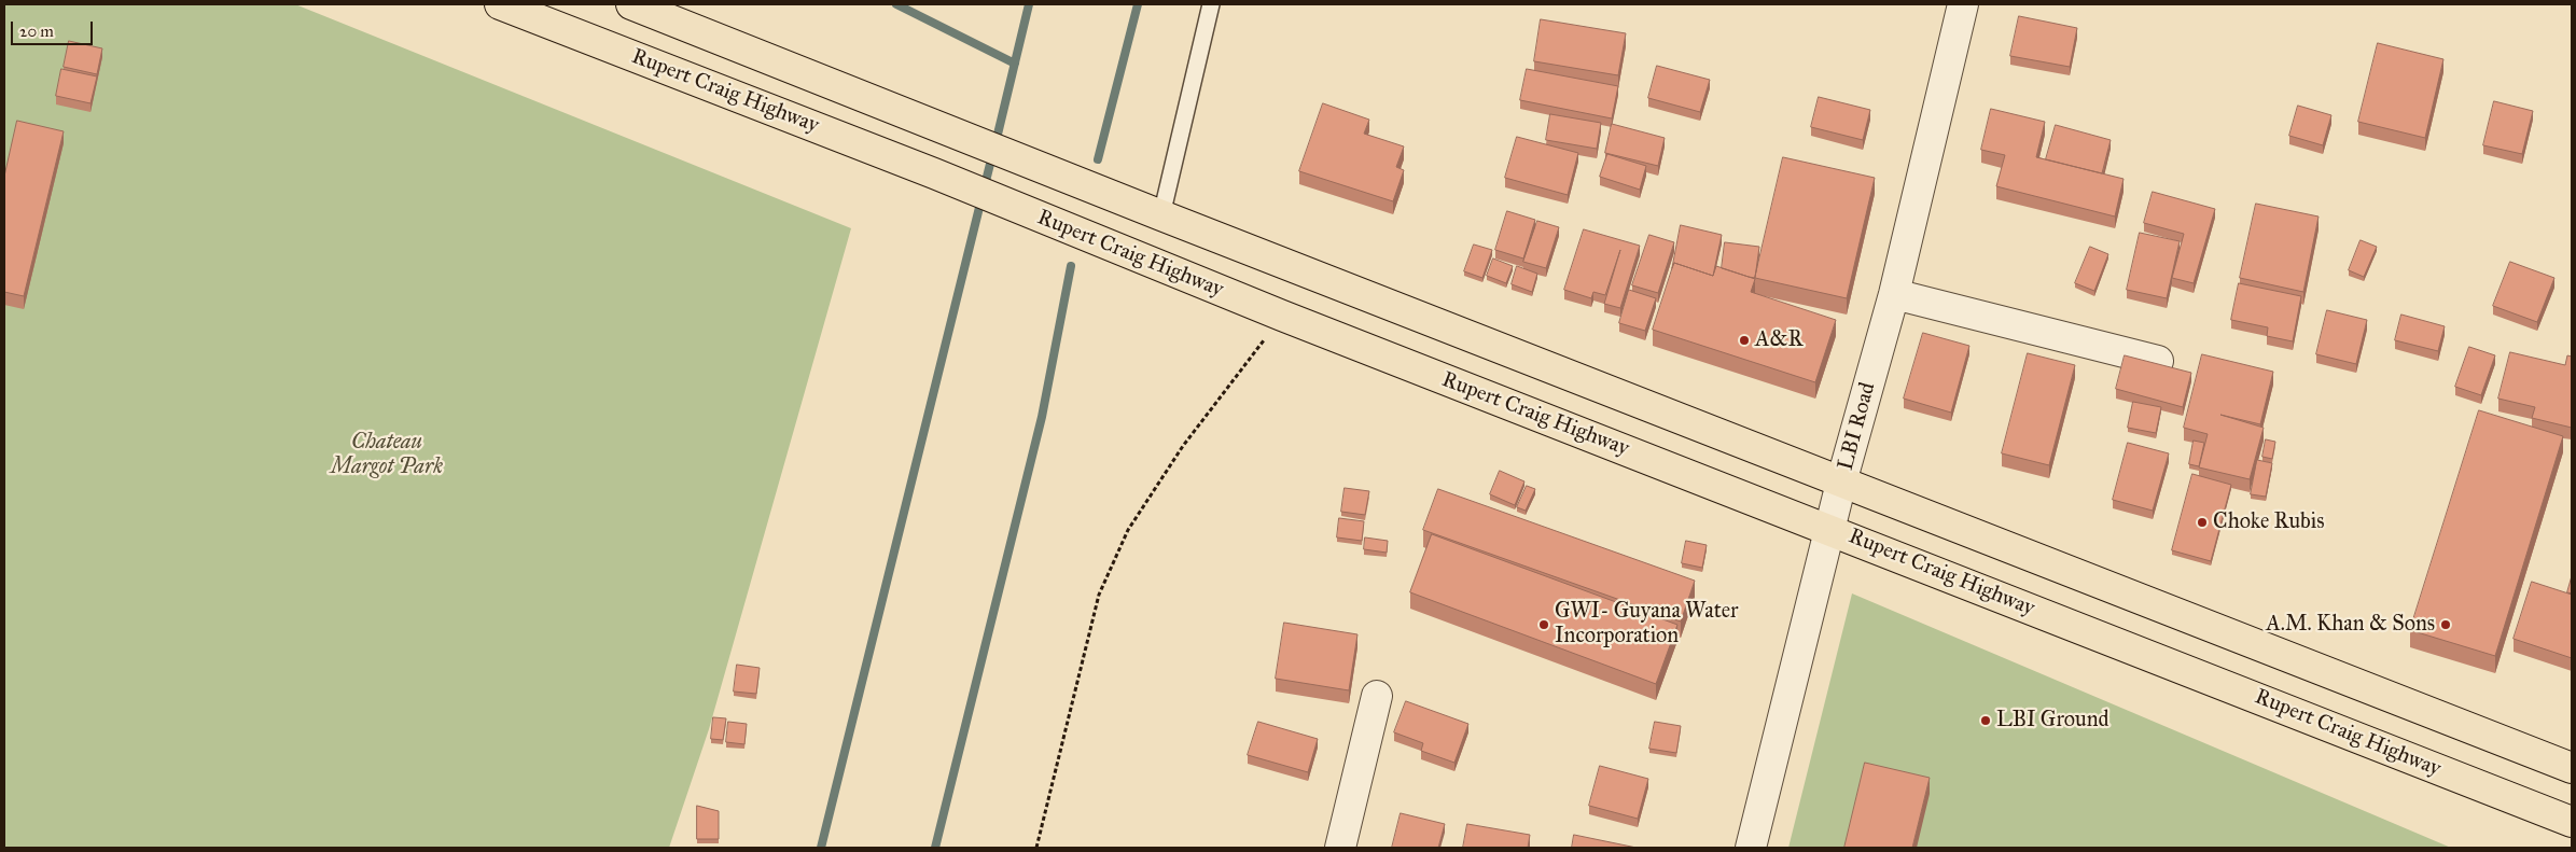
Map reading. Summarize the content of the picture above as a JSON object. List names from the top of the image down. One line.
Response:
{"streets":{"main road":["Rupert Craig Highway"],"street":["LBI Road"]},"crossings":[["Rupert Craig Highway","LBI Road"]],"parks":["Chateau Margot Park"],"places":["A&R","Choke Rubis","GWI- Guyana Water Incorporation","A.M. Khan & Sons","LBI Ground"],"scale_bar":"20 m"}
